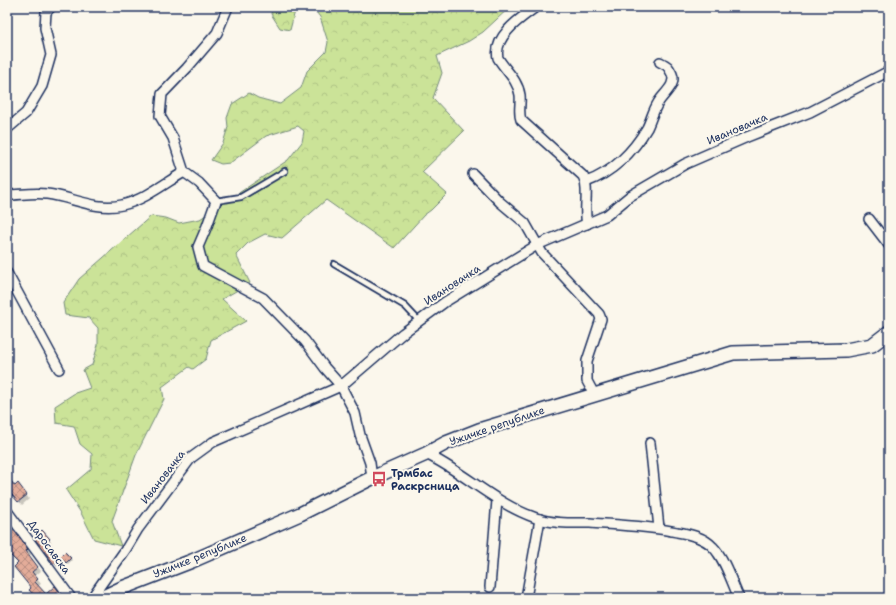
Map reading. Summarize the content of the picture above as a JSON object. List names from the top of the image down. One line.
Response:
{"streets":{"street":["Ивановачка","Ужичке републике","Даросавска"]},"places":{"bus stop":["Трмбас Раскрсница"]}}
